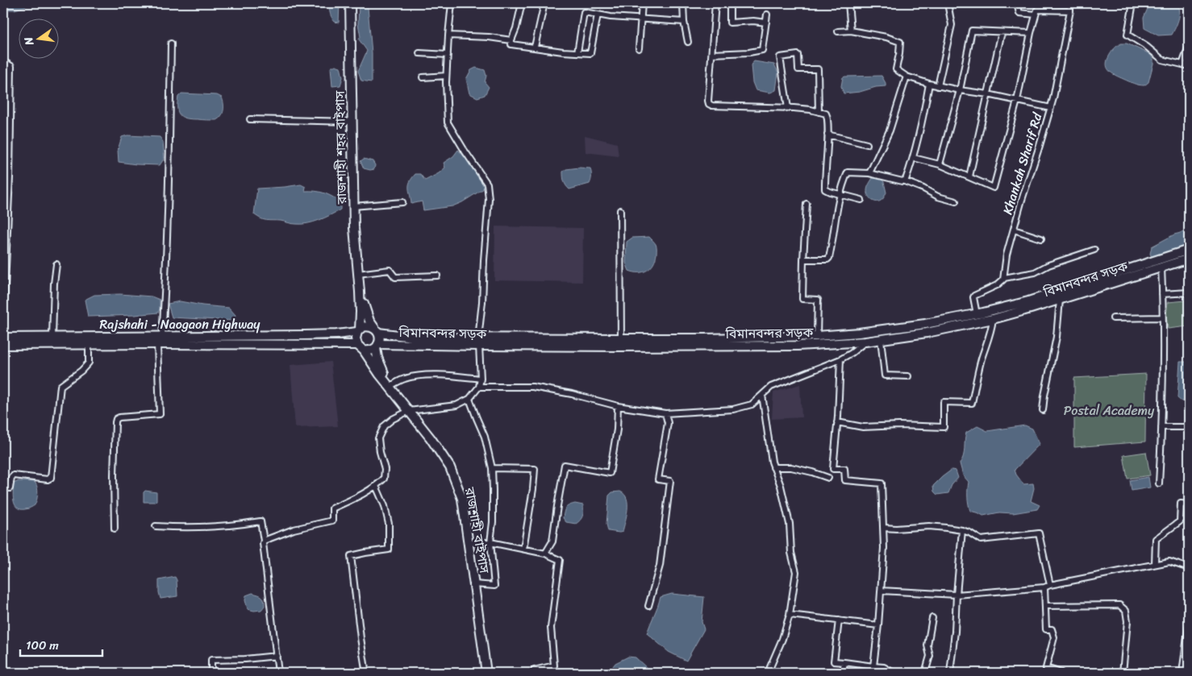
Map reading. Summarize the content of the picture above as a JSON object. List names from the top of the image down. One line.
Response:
{"streets":{"main road":["রাজশাহী শহর বাইপাস","বিমানবন্দর সড়ক","Rajshahi - Naogaon Highway","রাজশাহী বাইপাস"],"street":["Khankah Sharif Rd"]},"crossings":[["বিমানবন্দর সড়ক","Rajshahi - Naogaon Highway"]],"parks":["Postal Academy"],"scale_bar":"100 m","north":"left"}
